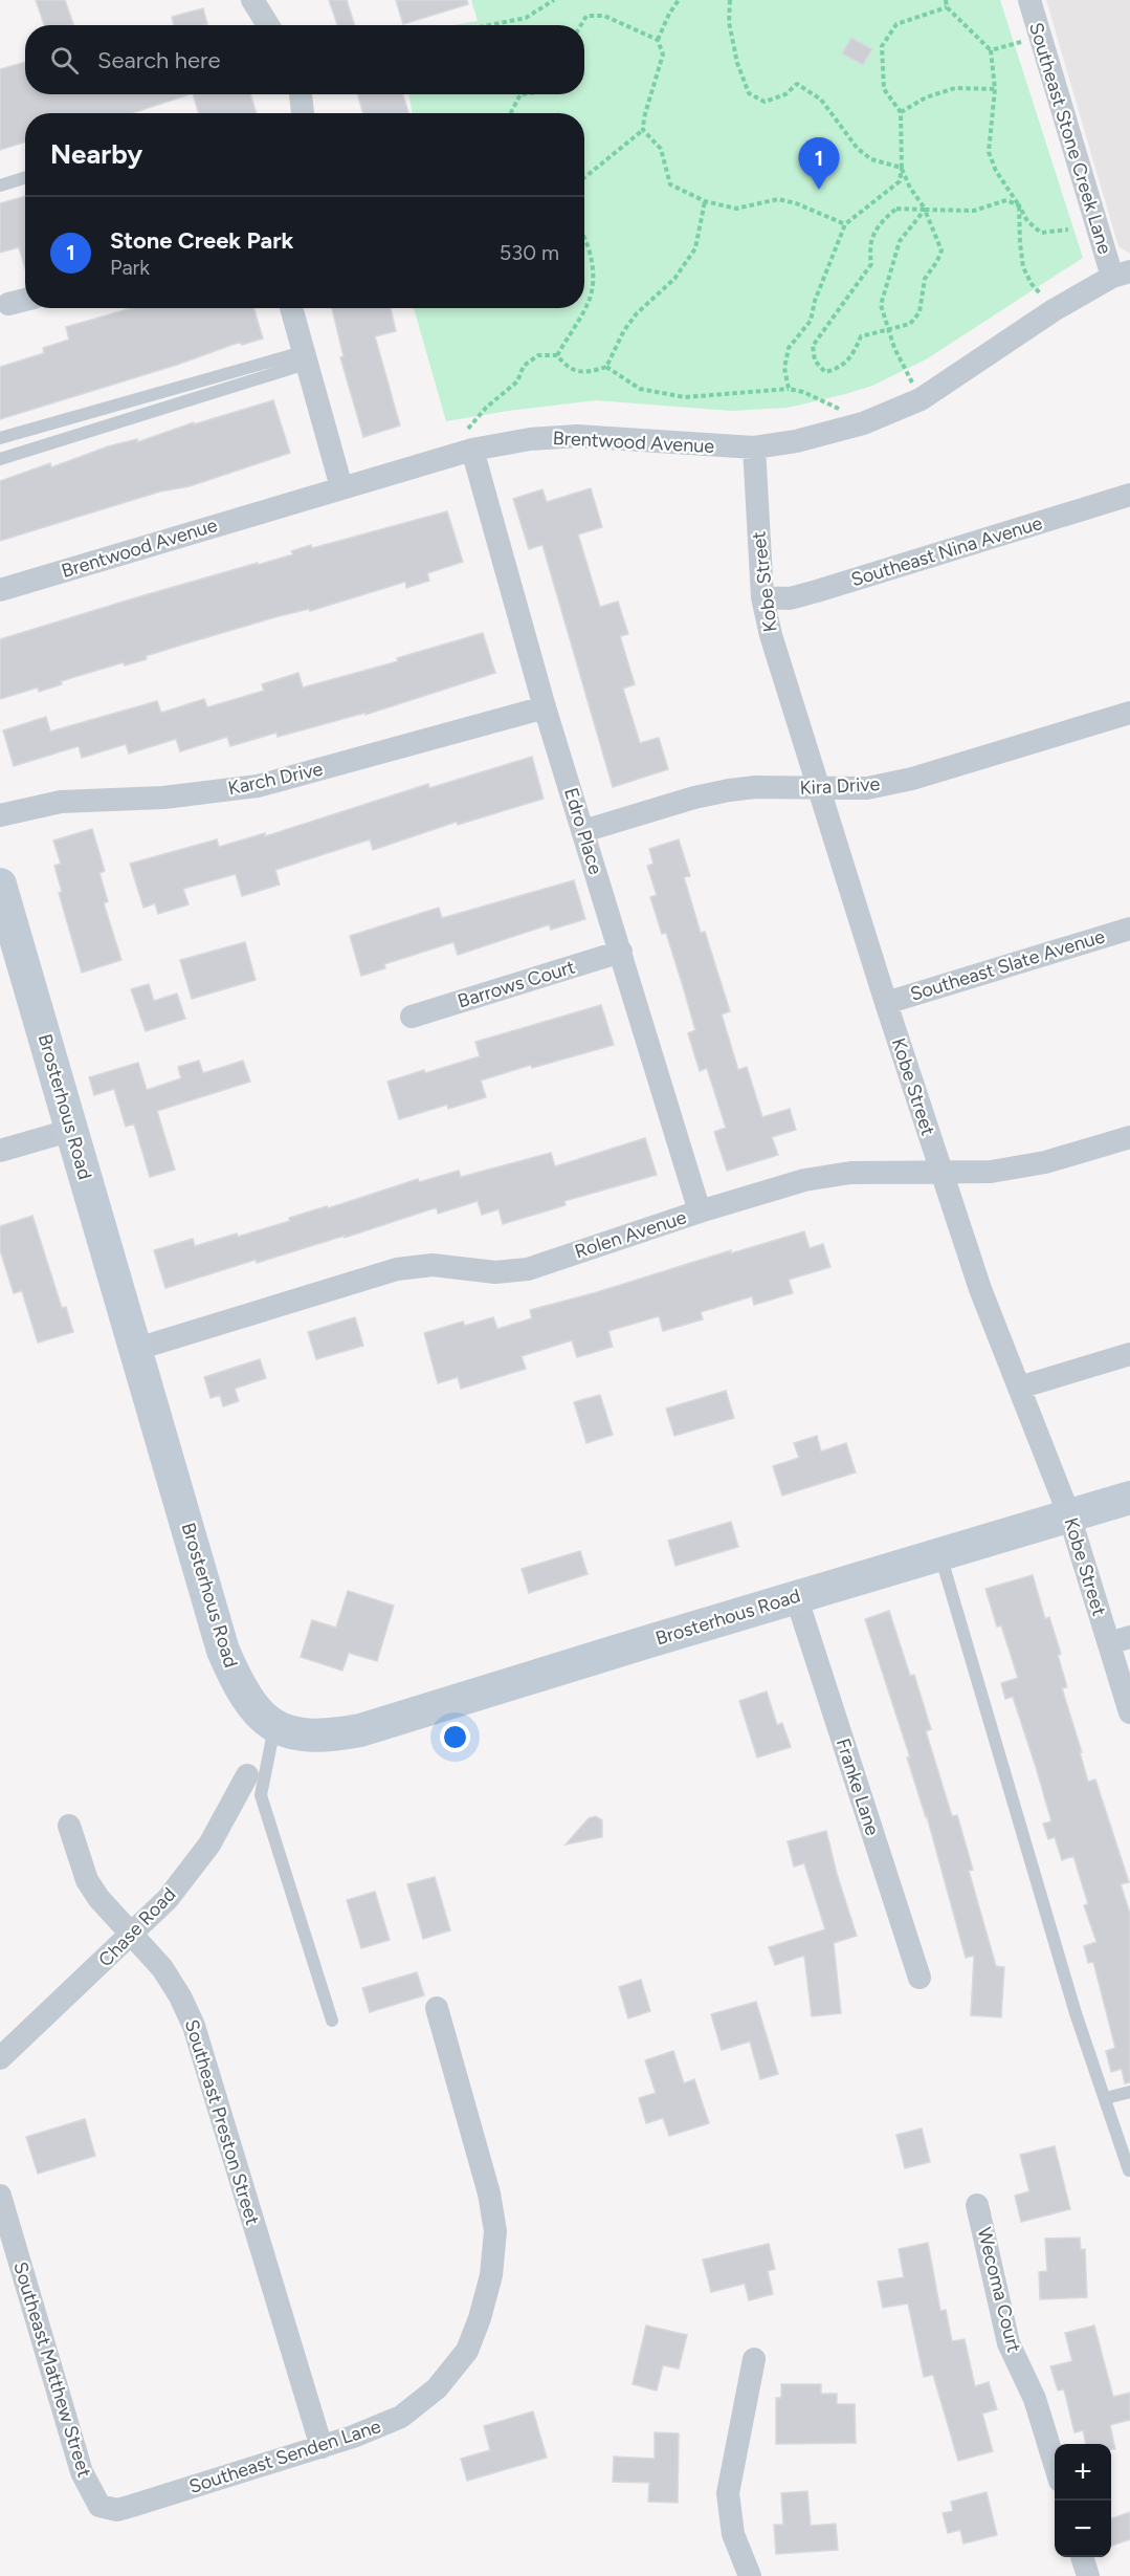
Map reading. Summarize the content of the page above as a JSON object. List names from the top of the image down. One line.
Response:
{"streets":{"street":["Southeast Stone Creek Lane","Brentwood Avenue","Southeast Nina Avenue","Kobe Street","Karch Drive","Kira Drive","Edro Place","Southeast Slate Avenue","Barrows Court","Brosterhous Road","Rolen Avenue","Franke Lane","Chase Road","Southeast Preston Street","Wecoma Court","Southeast Matthew Street","Southeast Senden Lane"]},"crossings":[["Southeast Stone Creek Lane","Brentwood Avenue"],["Brentwood Avenue","Kobe Street"],["Brentwood Avenue","Edro Place"],["Southeast Nina Avenue","Kobe Street"],["Kobe Street","Kira Drive"],["Kobe Street","Southeast Slate Avenue"],["Kobe Street","Brosterhous Road"],["Kobe Street","Rolen Avenue"],["Karch Drive","Edro Place"],["Kira Drive","Edro Place"],["Edro Place","Barrows Court"],["Edro Place","Rolen Avenue"],["Brosterhous Road","Rolen Avenue"],["Brosterhous Road","Franke Lane"],["Chase Road","Southeast Preston Street"],["Southeast Preston Street","Southeast Senden Lane"],["Southeast Matthew Street","Southeast Senden Lane"]],"page":{"search":"Search here","heading":"Nearby","pins":"1","list":[{"mark":"1","name":"Stone Creek Park","note":"Park","value":"530 m"}],"map_buttons":["+","−"]}}
